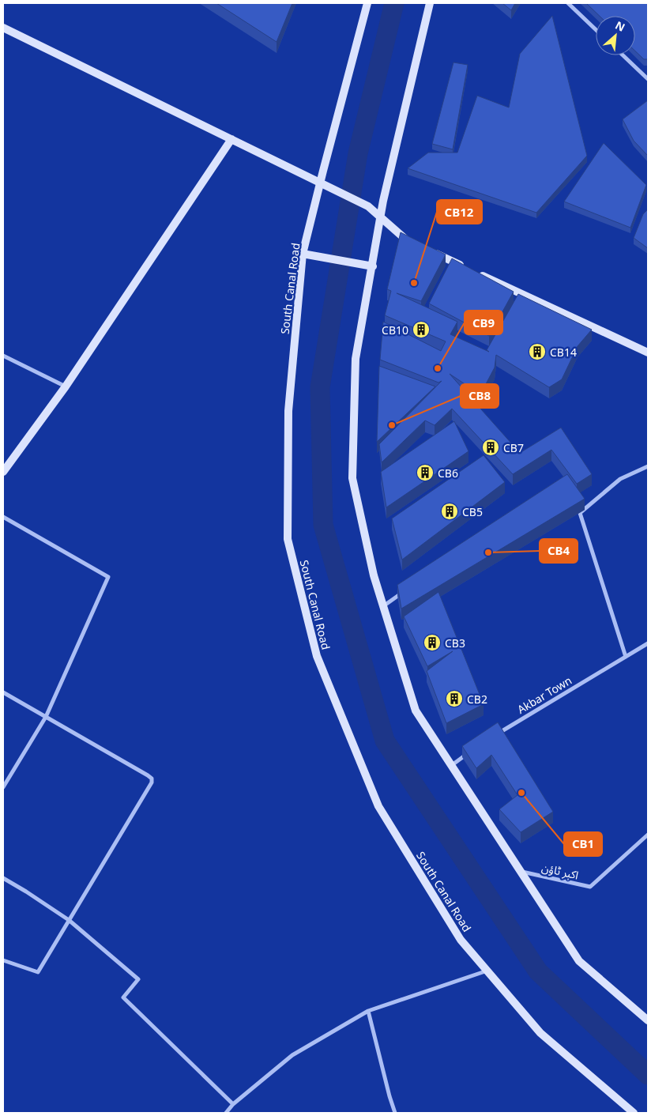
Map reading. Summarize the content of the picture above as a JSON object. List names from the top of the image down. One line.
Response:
{"streets":{"main road":["South Canal Road"],"street":["Akbar Town","اکبر ٹاؤن"]},"places":{"other":["CB12","CB9","CB8","CB4","CB1"],"building":["CB10","CB14","CB7","CB6","CB5","CB3","CB2"]},"north":"top right"}
